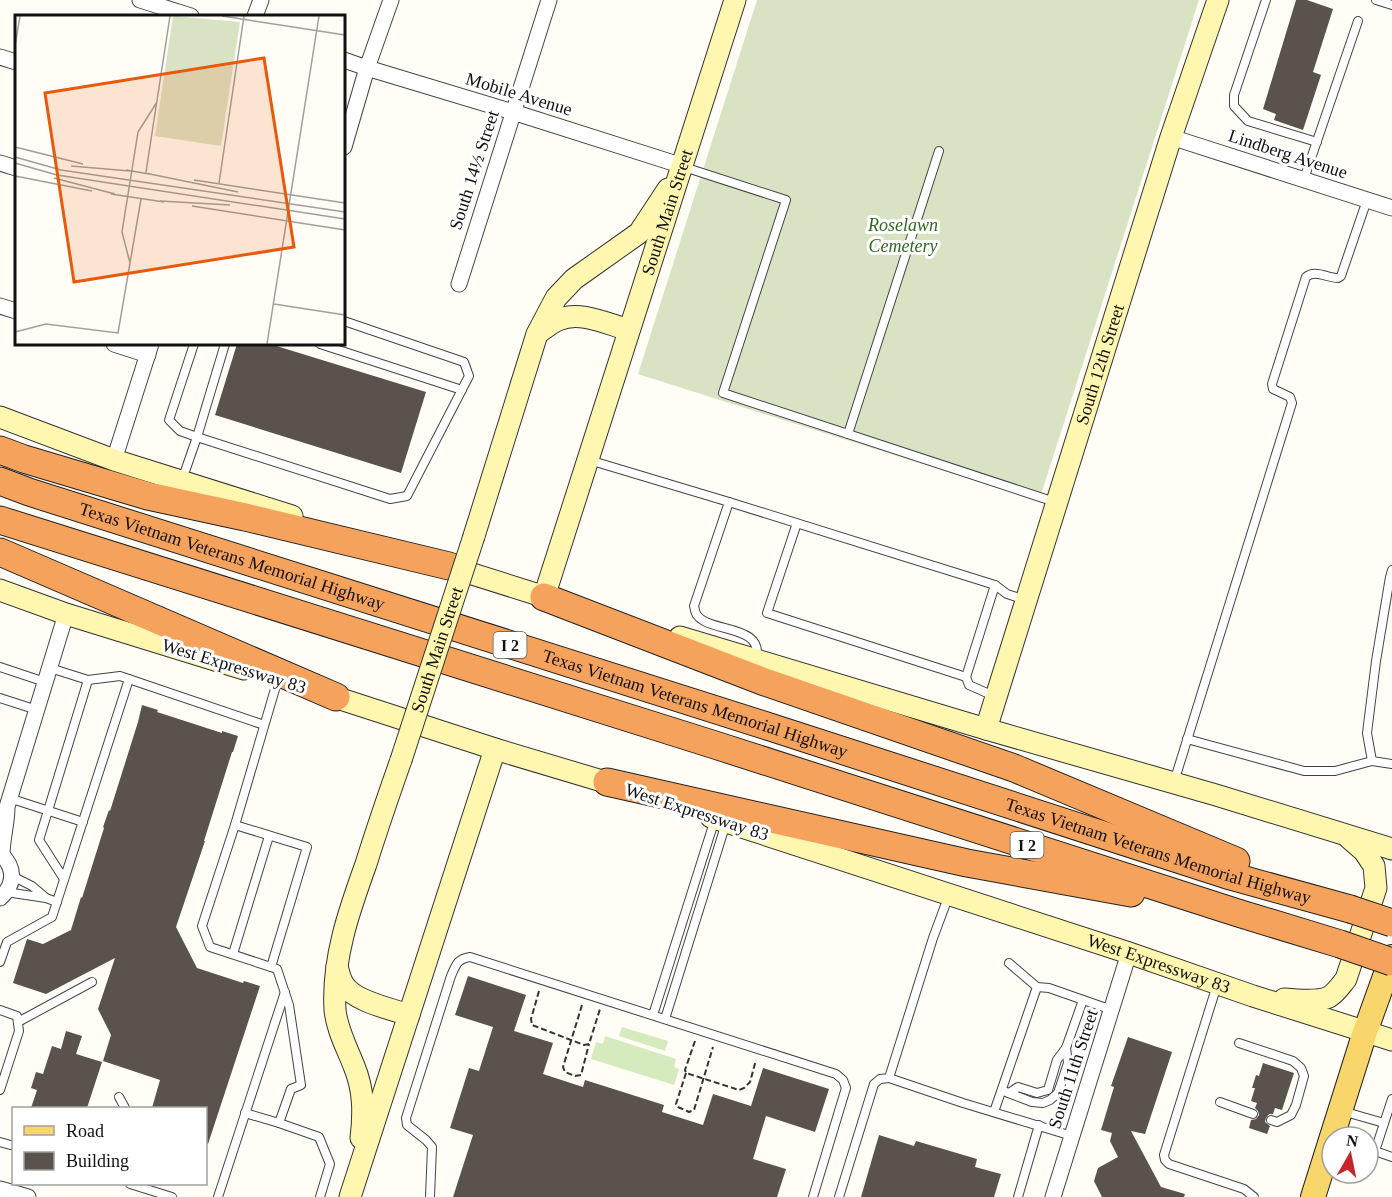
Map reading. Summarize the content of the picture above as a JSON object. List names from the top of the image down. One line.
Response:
{"streets":{"highway":["Texas Vietnam Veterans Memorial Highway","I 2"],"main road":["South Main Street","South 12th Street","West Expressway 83"],"street":["Mobile Avenue","Lindberg Avenue","South 14½ Street","South 11th Street"]},"crossings":[["Mobile Avenue","South 14½ Street"],["Mobile Avenue","South Main Street"],["Lindberg Avenue","South 12th Street"],["South Main Street","West Expressway 83"],["West Expressway 83","South 11th Street"]],"parks":["Roselawn Cemetery"],"legend":["Road","Building"],"north":"top"}
